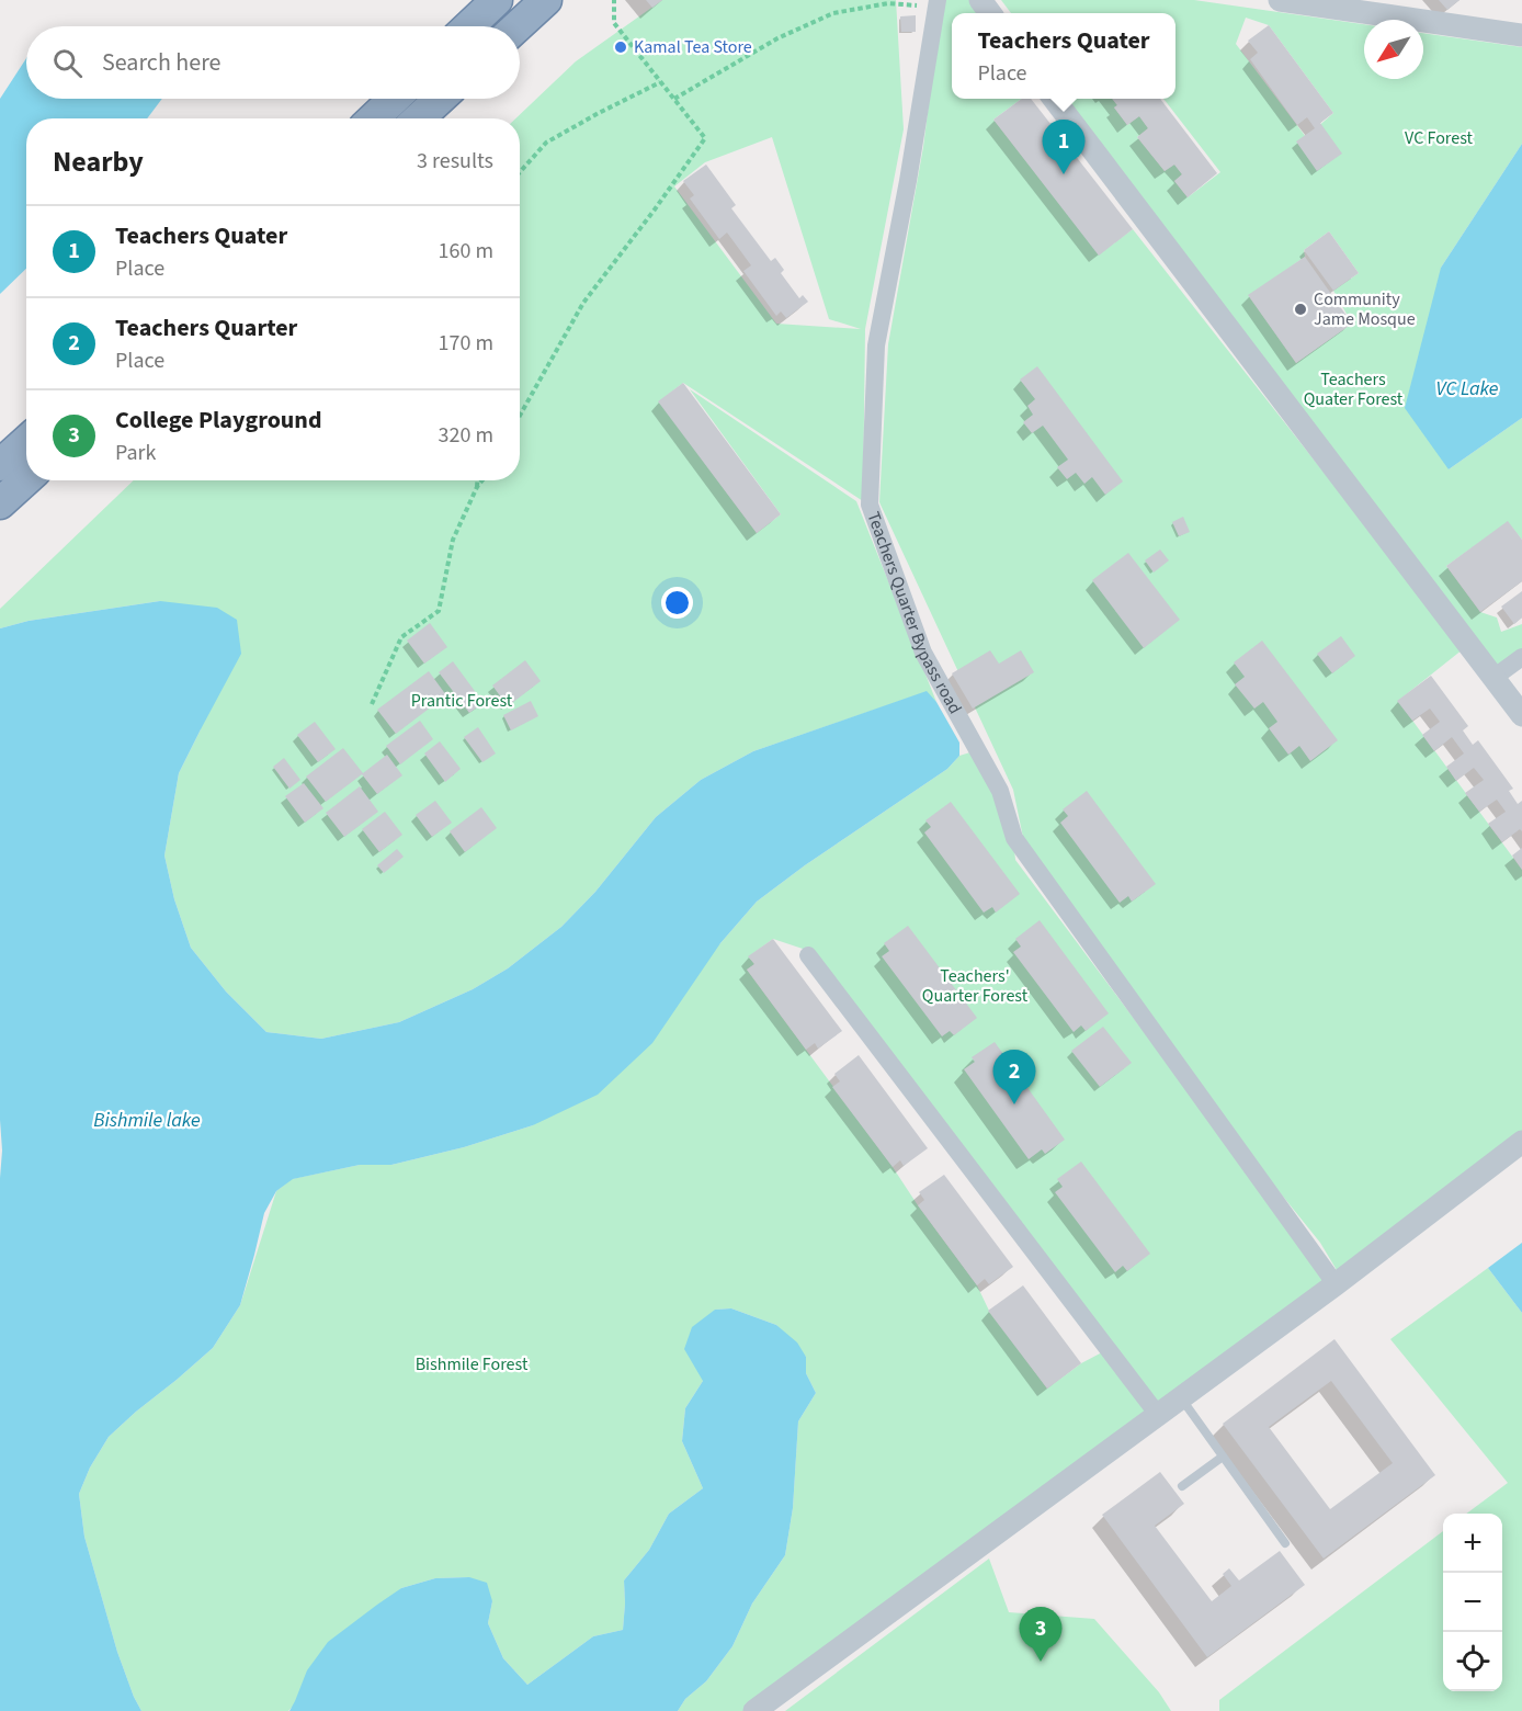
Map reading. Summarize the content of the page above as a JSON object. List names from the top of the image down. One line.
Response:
{"streets":{"street":["Teachers Quarter Bypass road"]},"water":["VC Lake","Bishmile lake"],"parks":["VC Forest","Teachers Quater Forest","Prantic Forest","Teachers' Quarter Forest","Bishmile Forest"],"places":["Kamal Tea Store","Community Jame Mosque"],"north":"bottom left","page":{"popup":["Teachers Quater","Place"],"search":"Search here","heading":["Nearby","3 results"],"pins":["1","2","3"],"list":[{"mark":"1","name":"Teachers Quater","note":"Place","value":"160 m"},{"mark":"2","name":"Teachers Quarter","note":"Place","value":"170 m"},{"mark":"3","name":"College Playground","note":"Park","value":"320 m"}],"map_buttons":["+","−"]}}
